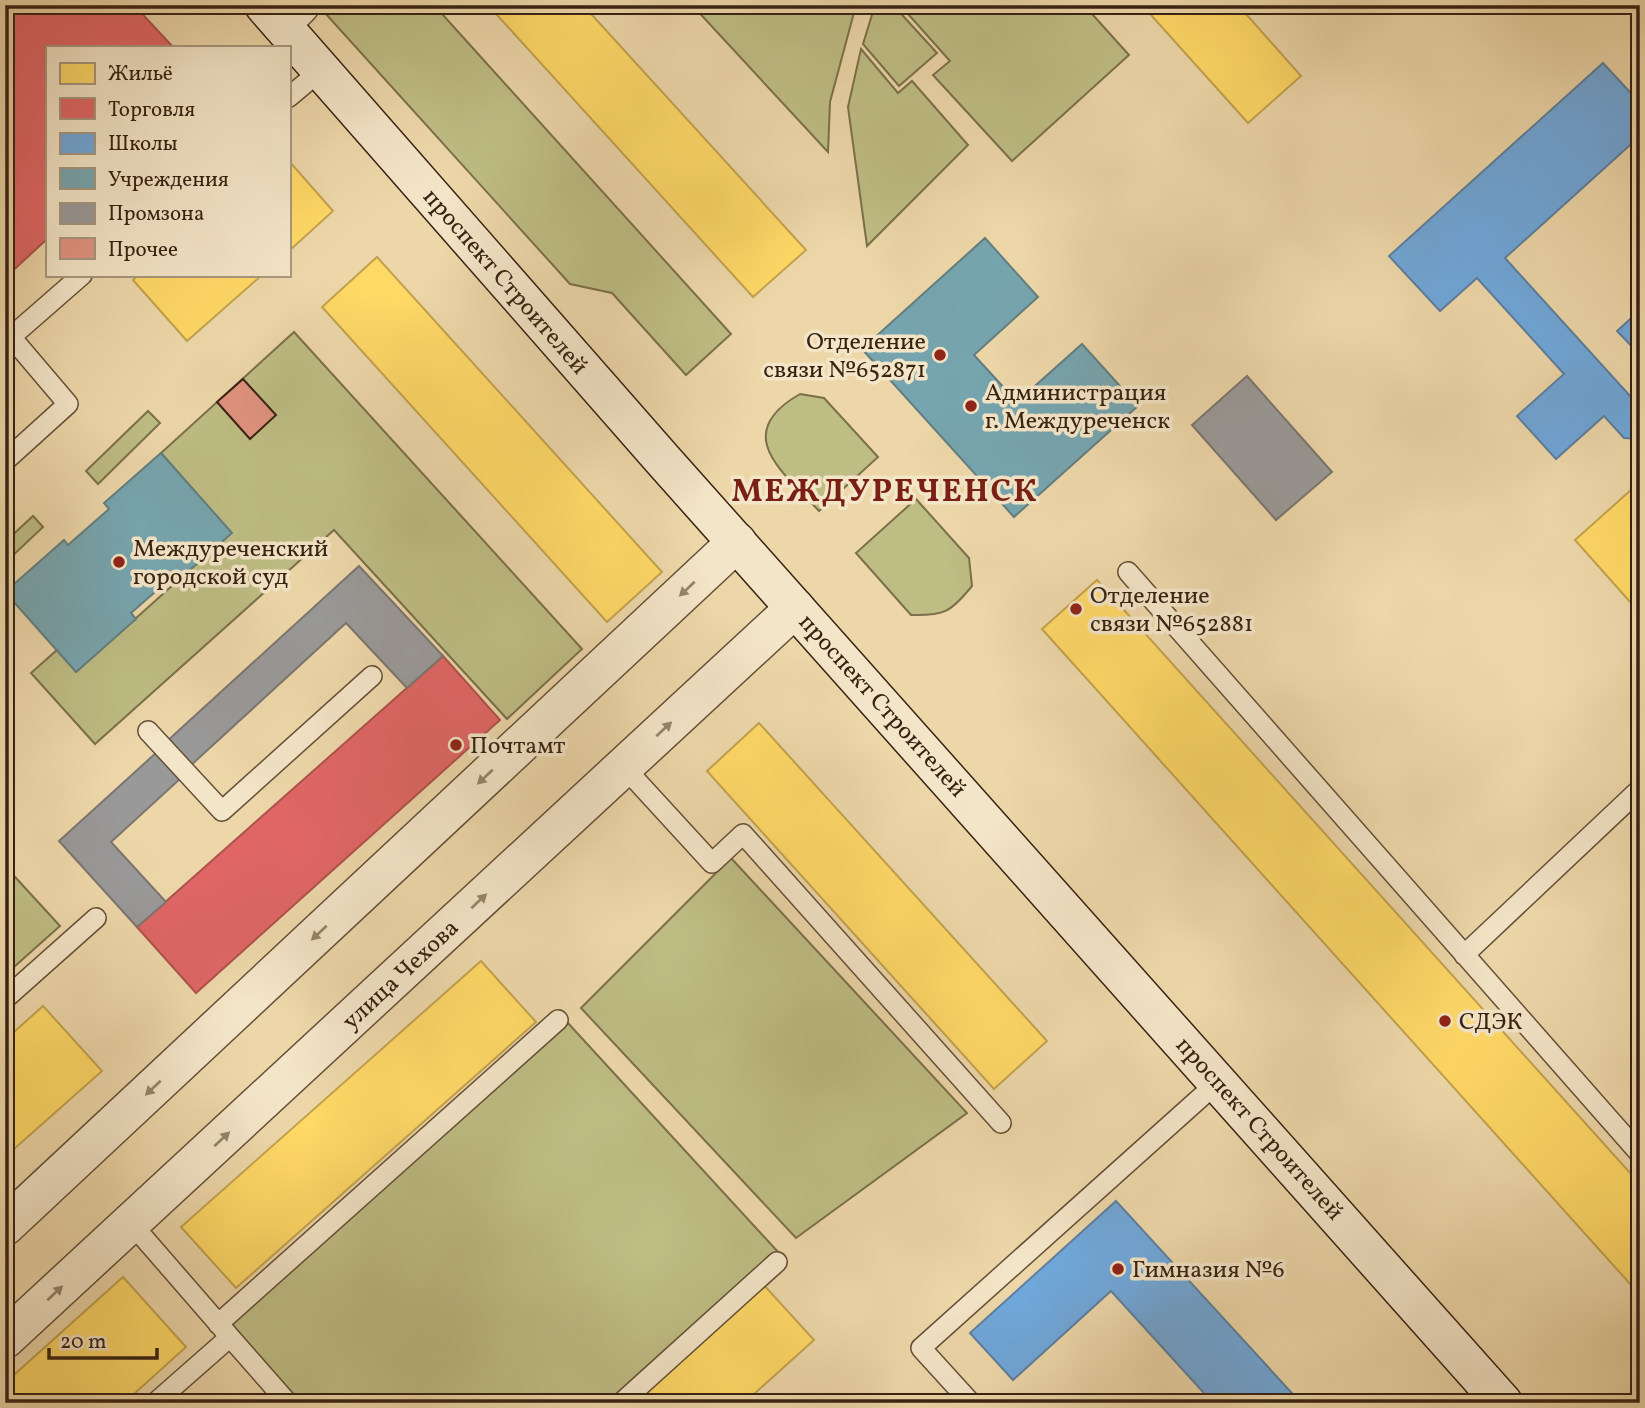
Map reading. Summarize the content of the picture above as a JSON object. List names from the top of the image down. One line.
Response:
{"streets":{"street":["проспект Строителей","улица Чехова"]},"crossings":[["проспект Строителей","улица Чехова"]],"districts":["МЕЖДУРЕЧЕНСК"],"places":["Отделение связи №652871","Администрация г. Междуреченск","Междуреченский городской суд","Отделение связи №652881","Почтамт","СДЭК","Гимназия №6"],"legend":["Жильё","Торговля","Школы","Учреждения","Промзона","Прочее"],"scale_bar":"20 m"}
